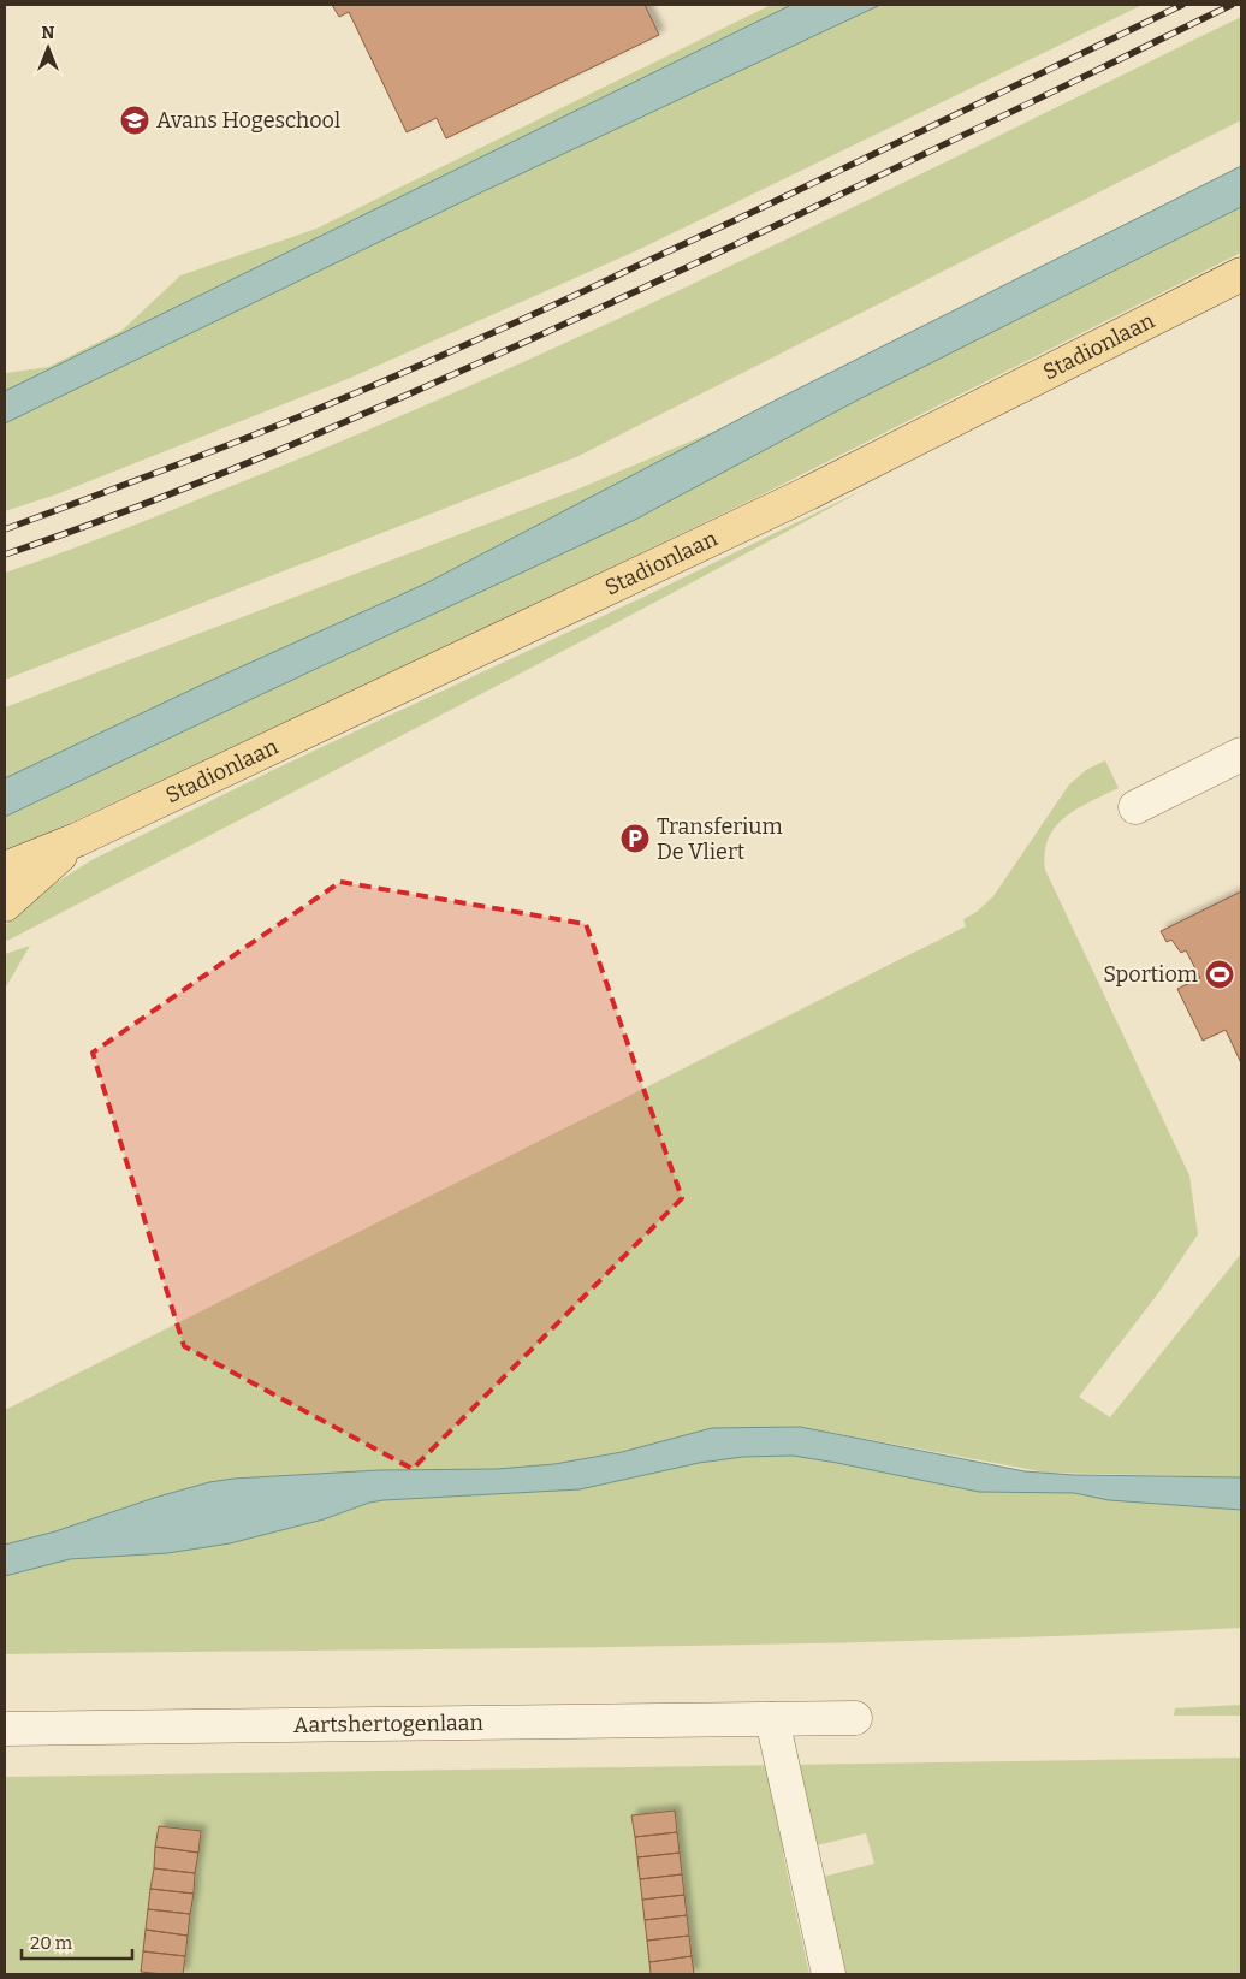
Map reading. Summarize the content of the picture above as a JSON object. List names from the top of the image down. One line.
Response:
{"streets":{"main road":["Stadionlaan"],"lane":["Aartshertogenlaan"]},"places":{"school or university":["Avans Hogeschool"],"parking":["Transferium De Vliert"],"sports":["Sportiom"]},"scale_bar":"20 m","north":"top"}
